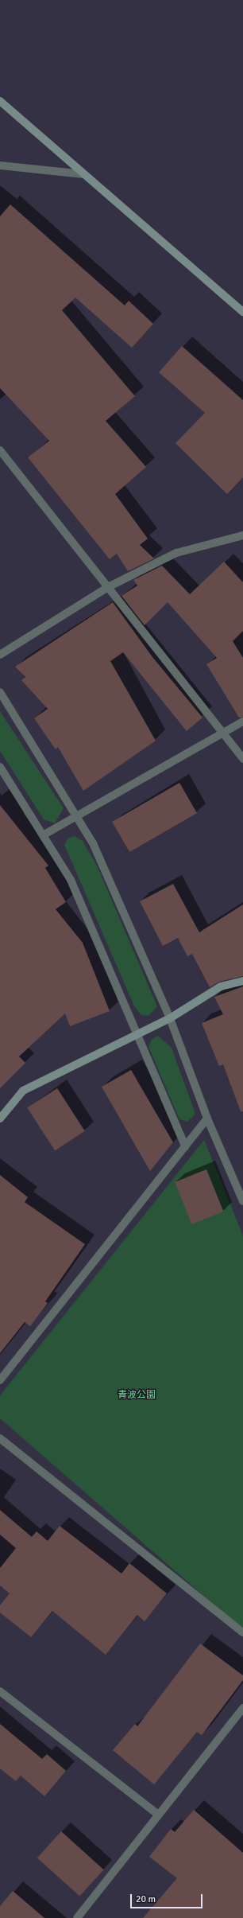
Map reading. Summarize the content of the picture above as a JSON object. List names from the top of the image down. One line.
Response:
{"parks":["青波公園"],"scale_bar":"20 m"}
